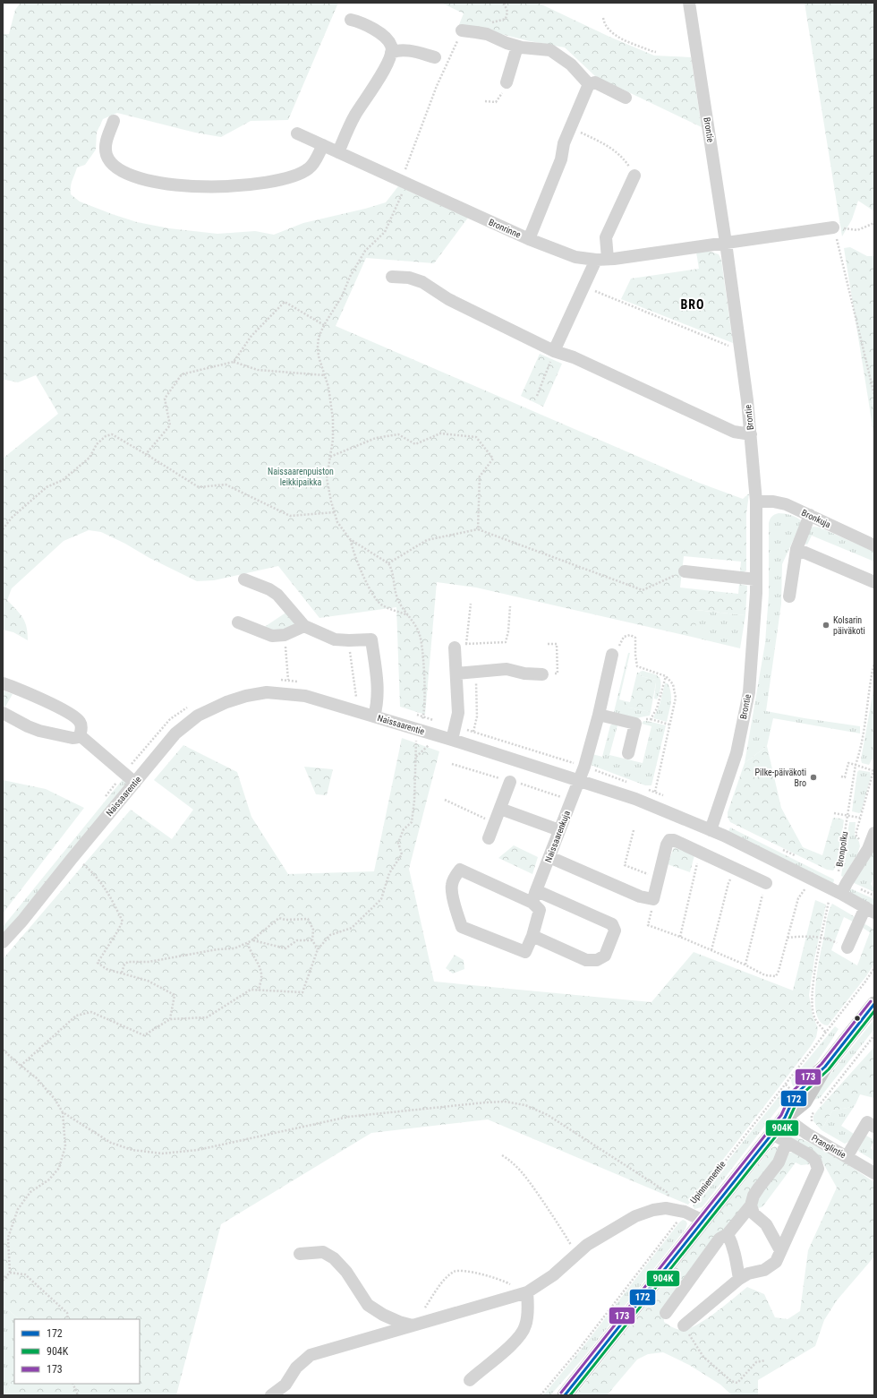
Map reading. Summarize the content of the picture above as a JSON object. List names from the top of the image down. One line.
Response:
{"streets":{"street":["Brontie","Bronrinne","Bronkuja","Naissaarentie","Naissaarenkuja","Pranglintie"],"path":["Bronpolku","Upinniementie"]},"crossings":[["Brontie","Bronrinne"],["Brontie","Bronkuja"],["Brontie","Naissaarentie"],["Naissaarentie","Naissaarenkuja"],["Naissaarentie","Bronpolku"],["Bronpolku","Upinniementie"]],"districts":["BRO"],"parks":["Naissaarenpuiston leikkipaikka"],"places":["Kolsarin päiväkoti","Pilke-päiväkoti Bro"],"lines":["transit line 173","transit line 172","transit line 904K"],"legend":["172","904K","173"]}
